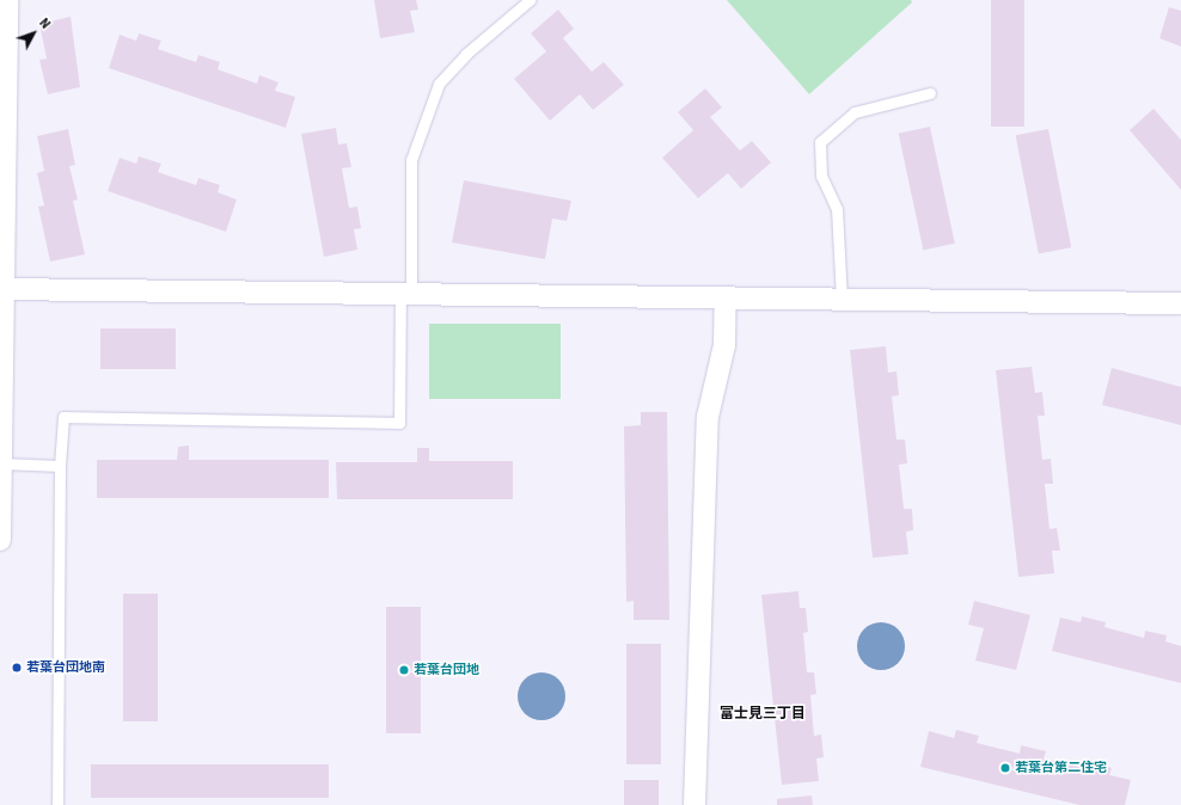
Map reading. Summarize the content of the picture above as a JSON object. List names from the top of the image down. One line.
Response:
{"districts":["富士見三丁目"],"places":["若葉台団地南","若葉台団地","若葉台第二住宅"],"north":"top right"}
